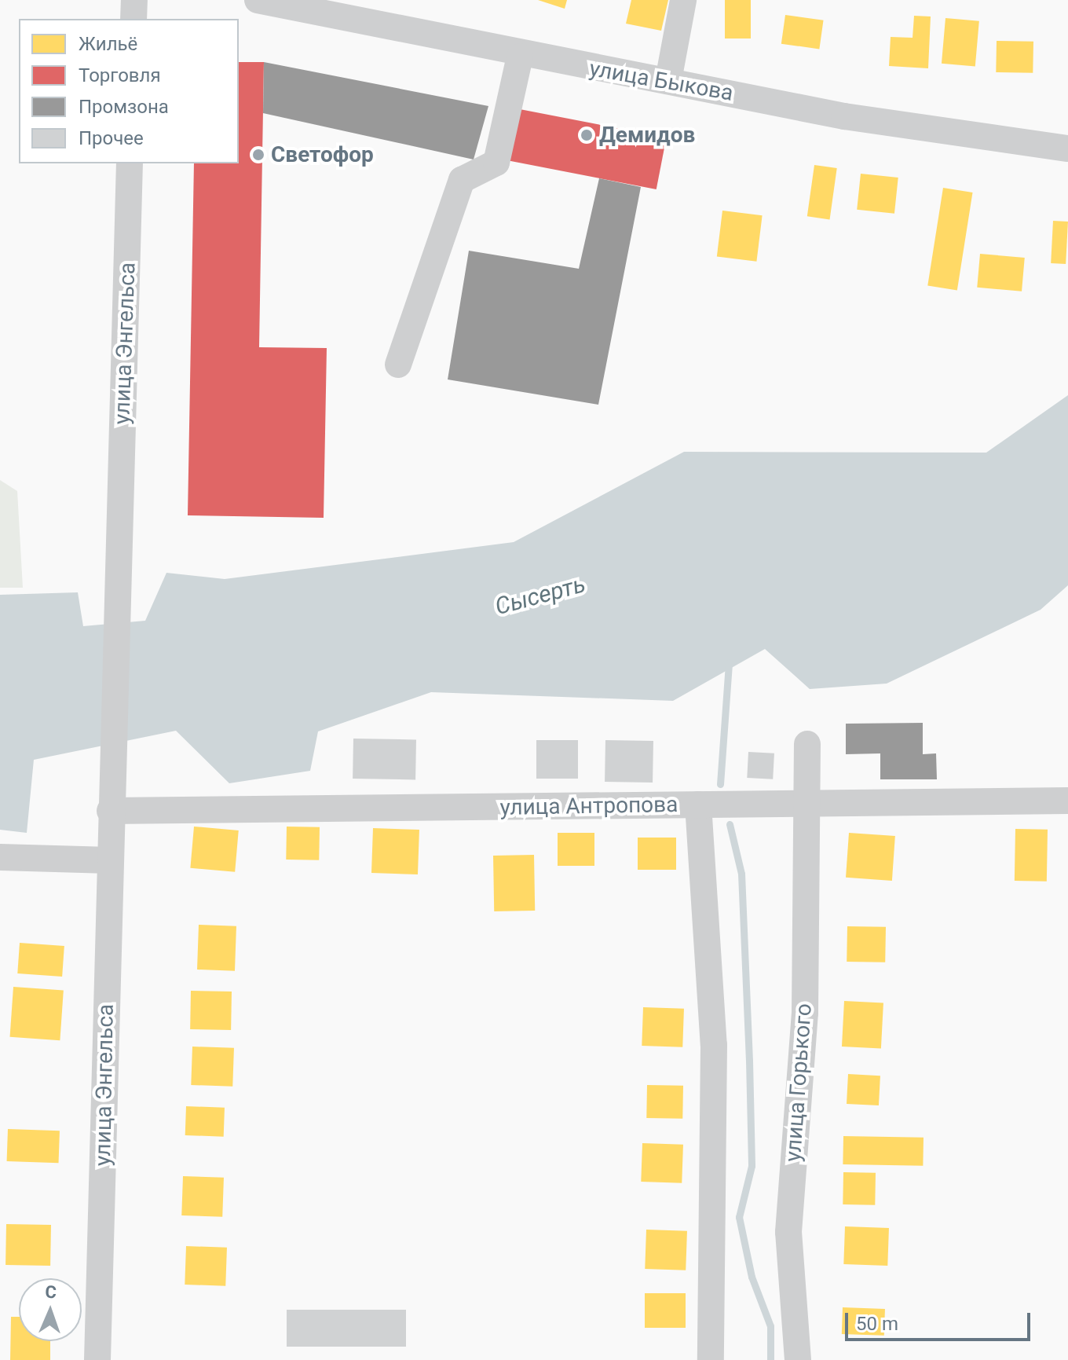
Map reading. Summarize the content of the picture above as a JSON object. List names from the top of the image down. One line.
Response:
{"streets":{"street":["улица Быкова","улица Энгельса","улица Антропова","улица Горького"]},"crossings":[["улица Энгельса","улица Антропова"],["улица Антропова","улица Горького"]],"water":["Сысерть"],"places":["Демидов","Светофор"],"legend":["Жильё","Торговля","Промзона","Прочее"],"scale_bar":"50 m","north":"top"}
